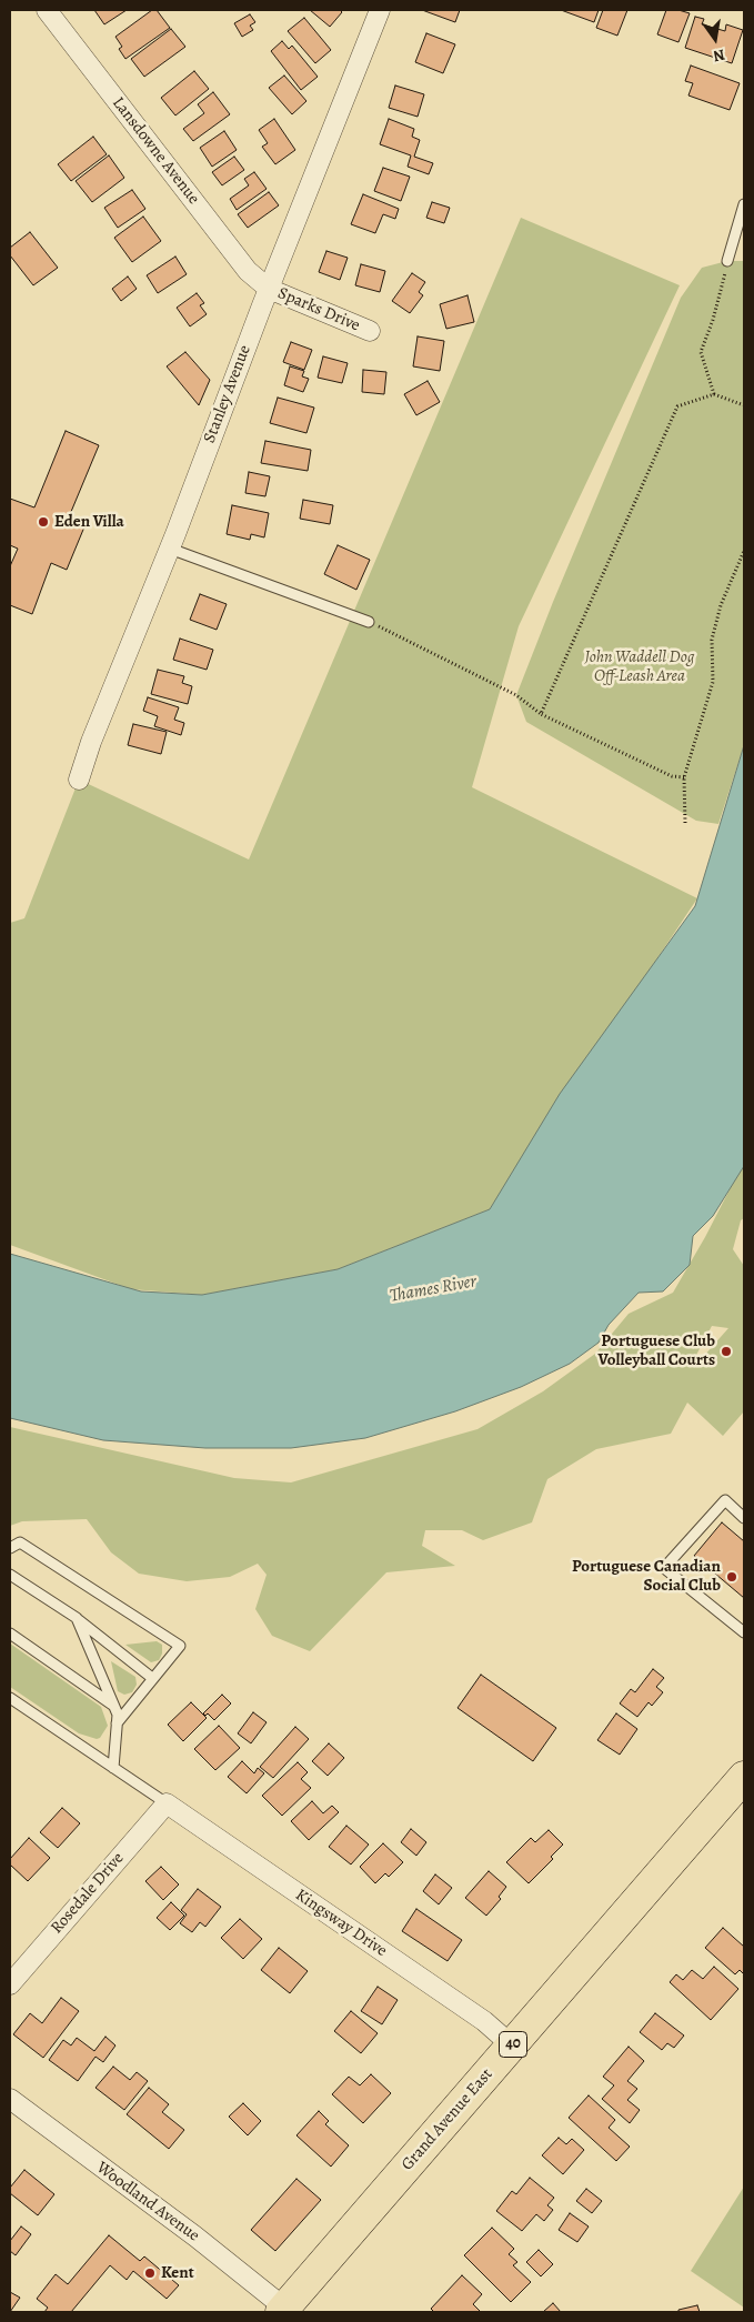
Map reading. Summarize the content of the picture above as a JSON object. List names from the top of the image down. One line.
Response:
{"streets":{"main road":["40","Grand Avenue East"],"street":["Lansdowne Avenue","Sparks Drive","Stanley Avenue","Rosedale Drive","Kingsway Drive","Woodland Avenue"]},"crossings":[["Lansdowne Avenue","Sparks Drive"],["Lansdowne Avenue","Stanley Avenue"],["Sparks Drive","Stanley Avenue"],["Rosedale Drive","Kingsway Drive"],["Kingsway Drive","Grand Avenue East"],["Grand Avenue East","Woodland Avenue"]],"water":["Thames River"],"parks":["John Waddell Dog Off-Leash Area"],"places":["Eden Villa","Portuguese Club Volleyball Courts","Portuguese Canadian Social Club","Kent"],"north":"bottom"}
